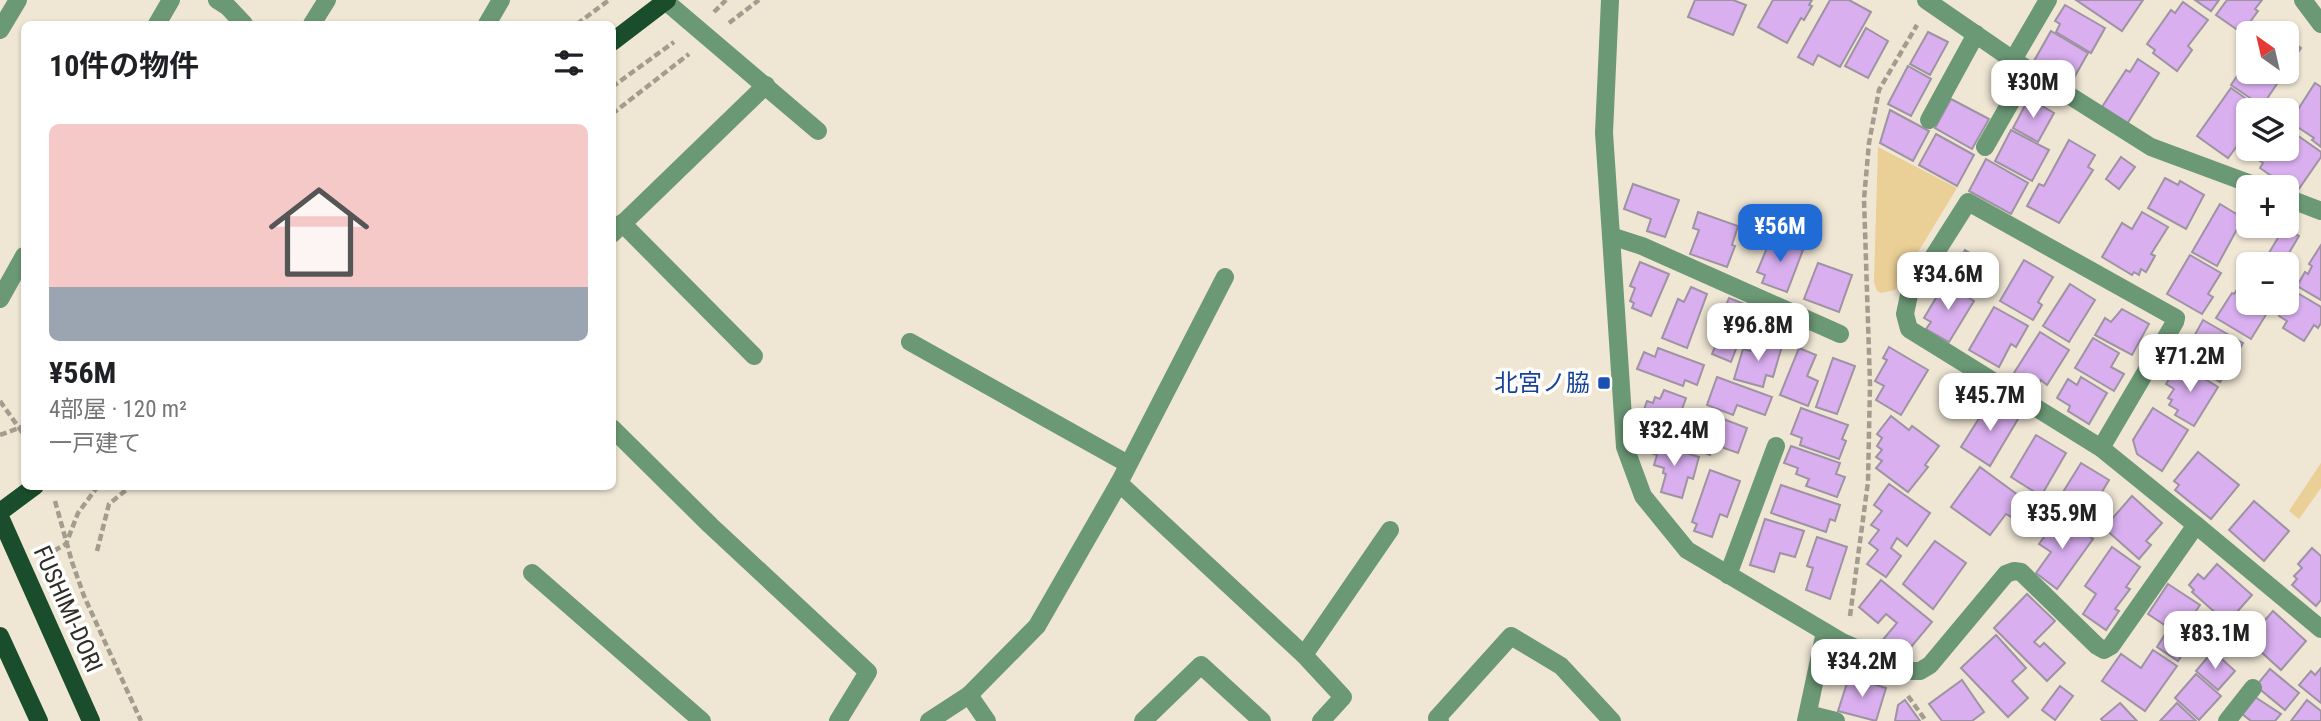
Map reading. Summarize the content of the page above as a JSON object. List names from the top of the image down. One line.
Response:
{"streets":{"main road":["FUSHIMI-DORI"]},"places":{"transit":["北宮ノ脇"]},"north":"top left","page":{"map_buttons":["+","−"],"heading":"10件の物件","price":["¥30M","¥56M","¥34.6M","¥96.8M","¥71.2M","¥45.7M","¥32.4M","¥35.9M","¥83.1M","¥34.2M"],"list":[{"name":"¥56M","note":"4部屋 · 120 m² · 一戸建て"}]}}
